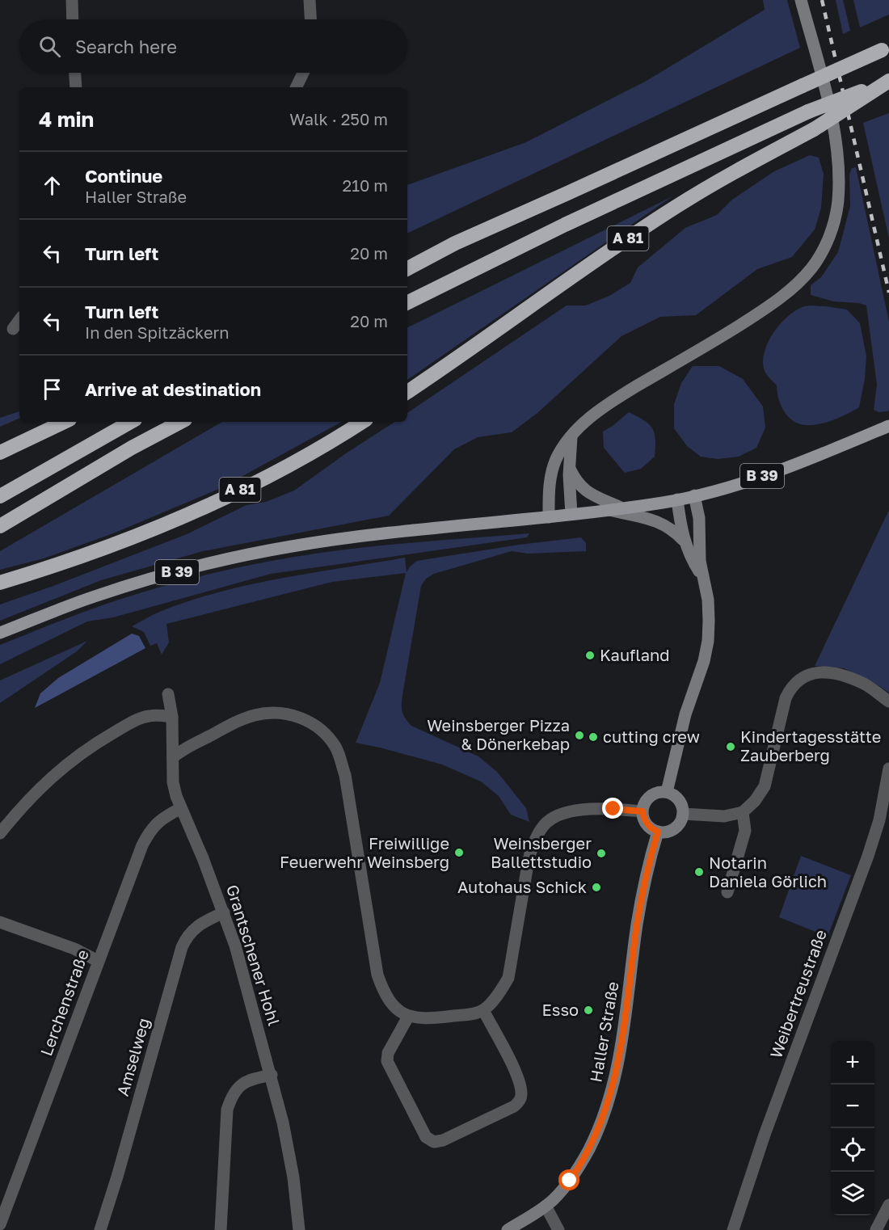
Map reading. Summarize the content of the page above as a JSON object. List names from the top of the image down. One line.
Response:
{"streets":{"highway":["A 81"],"main road":["B 39"],"street":["Grantschener Hohl","Weibertreustraße","Lerchenstraße","Haller Straße","Amselweg"]},"crossings":[["Grantschener Hohl","Lerchenstraße"],["Grantschener Hohl","Amselweg"]],"places":["Kaufland","Weinsberger Pizza & Dönerkebap","cutting crew","Kindertagesstätte Zauberberg","Freiwillige Feuerwehr Weinsberg","Weinsberger Ballettstudio","Notarin Daniela Görlich","Autohaus Schick","Esso"],"page":{"search":"Search here","heading":["4 min","Walk · 250 m"],"list":[["Continue","Haller Straße","210 m"],["Turn left","20 m"],["Turn left","In den Spitzäckern","20 m"],"Arrive at destination"],"map_buttons":["+","−"]}}
